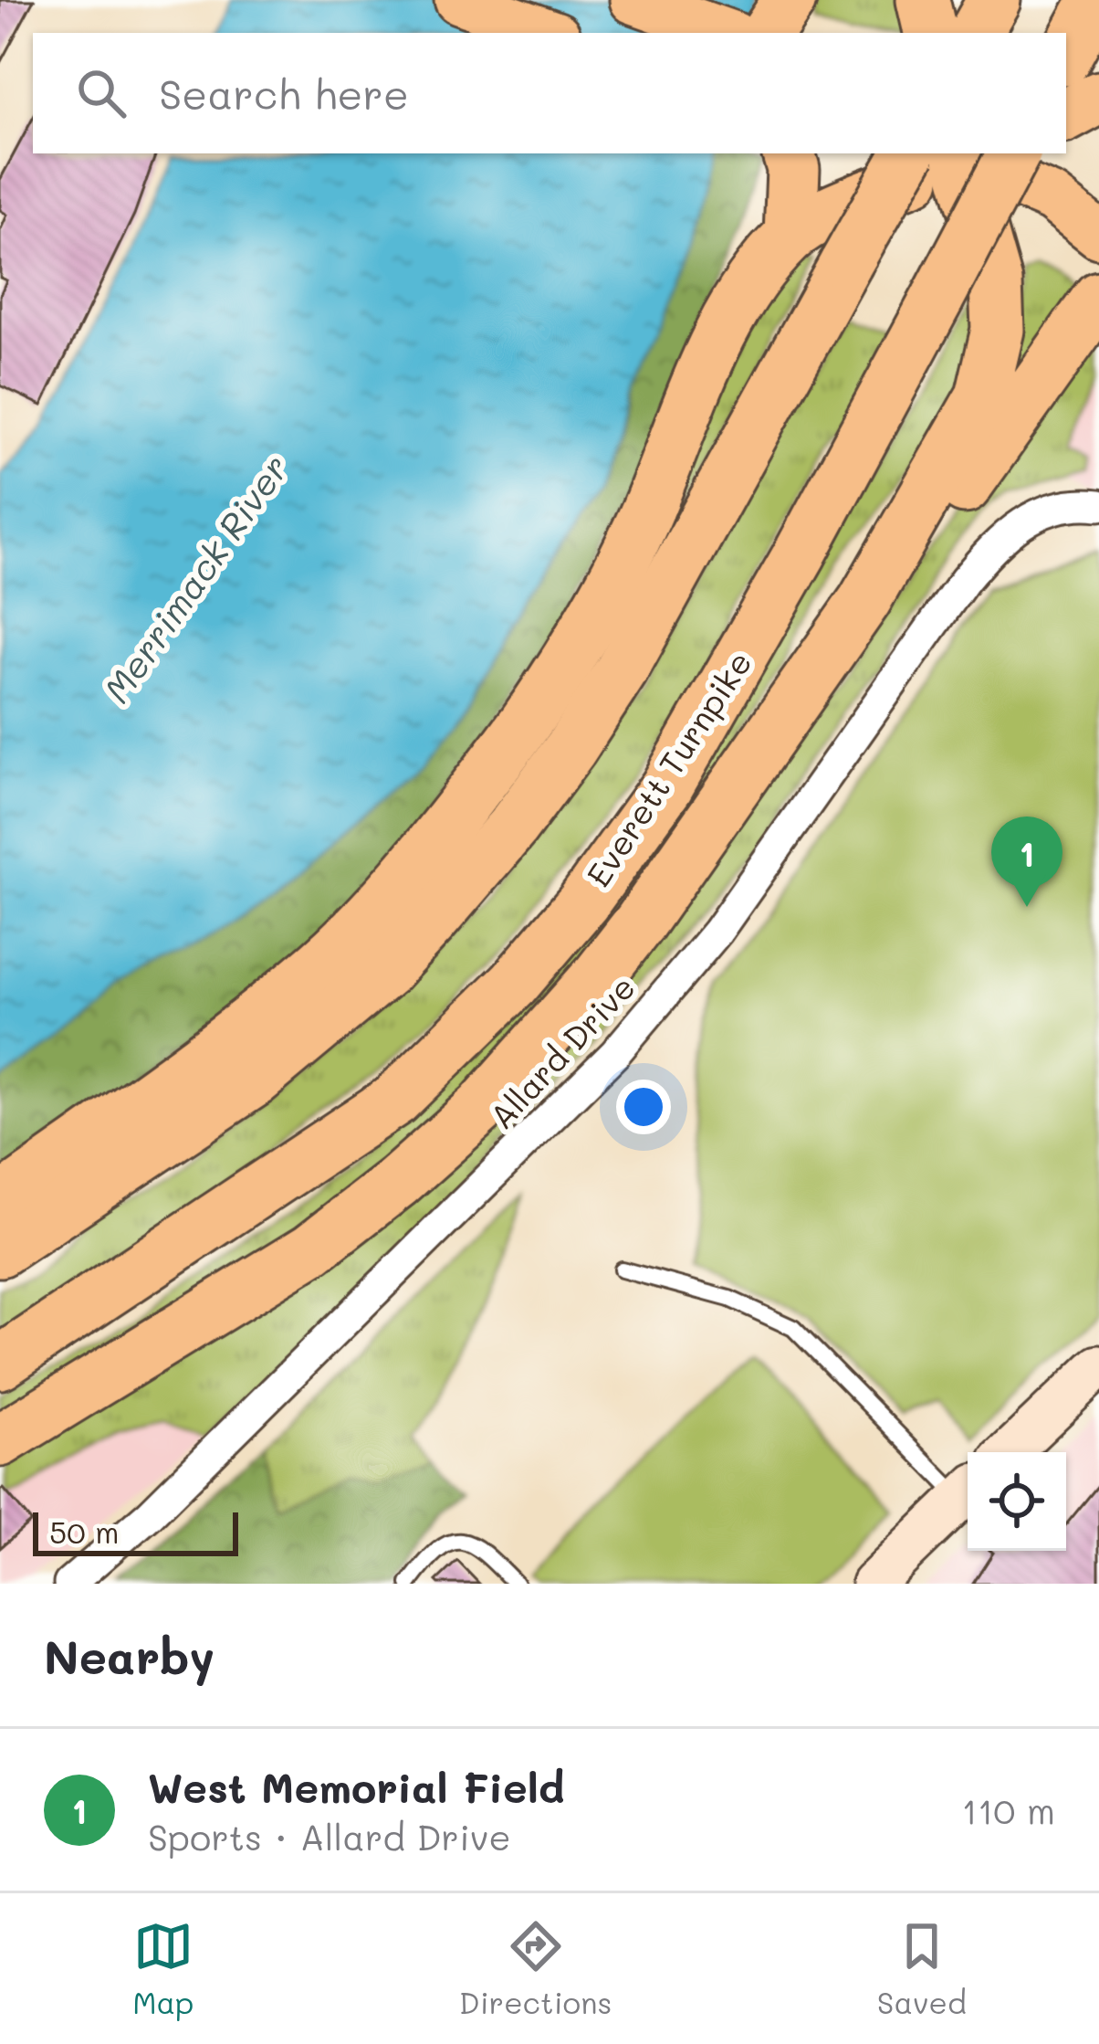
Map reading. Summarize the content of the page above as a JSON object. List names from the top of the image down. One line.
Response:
{"streets":{"highway":["Everett Turnpike"],"street":["Allard Drive"]},"water":["Merrimack River"],"scale_bar":"50 m","page":{"search":"Search here","pins":"1","scale":"50 m","heading":"Nearby","list":[{"mark":"1","name":"West Memorial Field","note":"Sports · Allard Drive","value":"110 m"}],"nav":["Map","Directions","Saved"]}}
